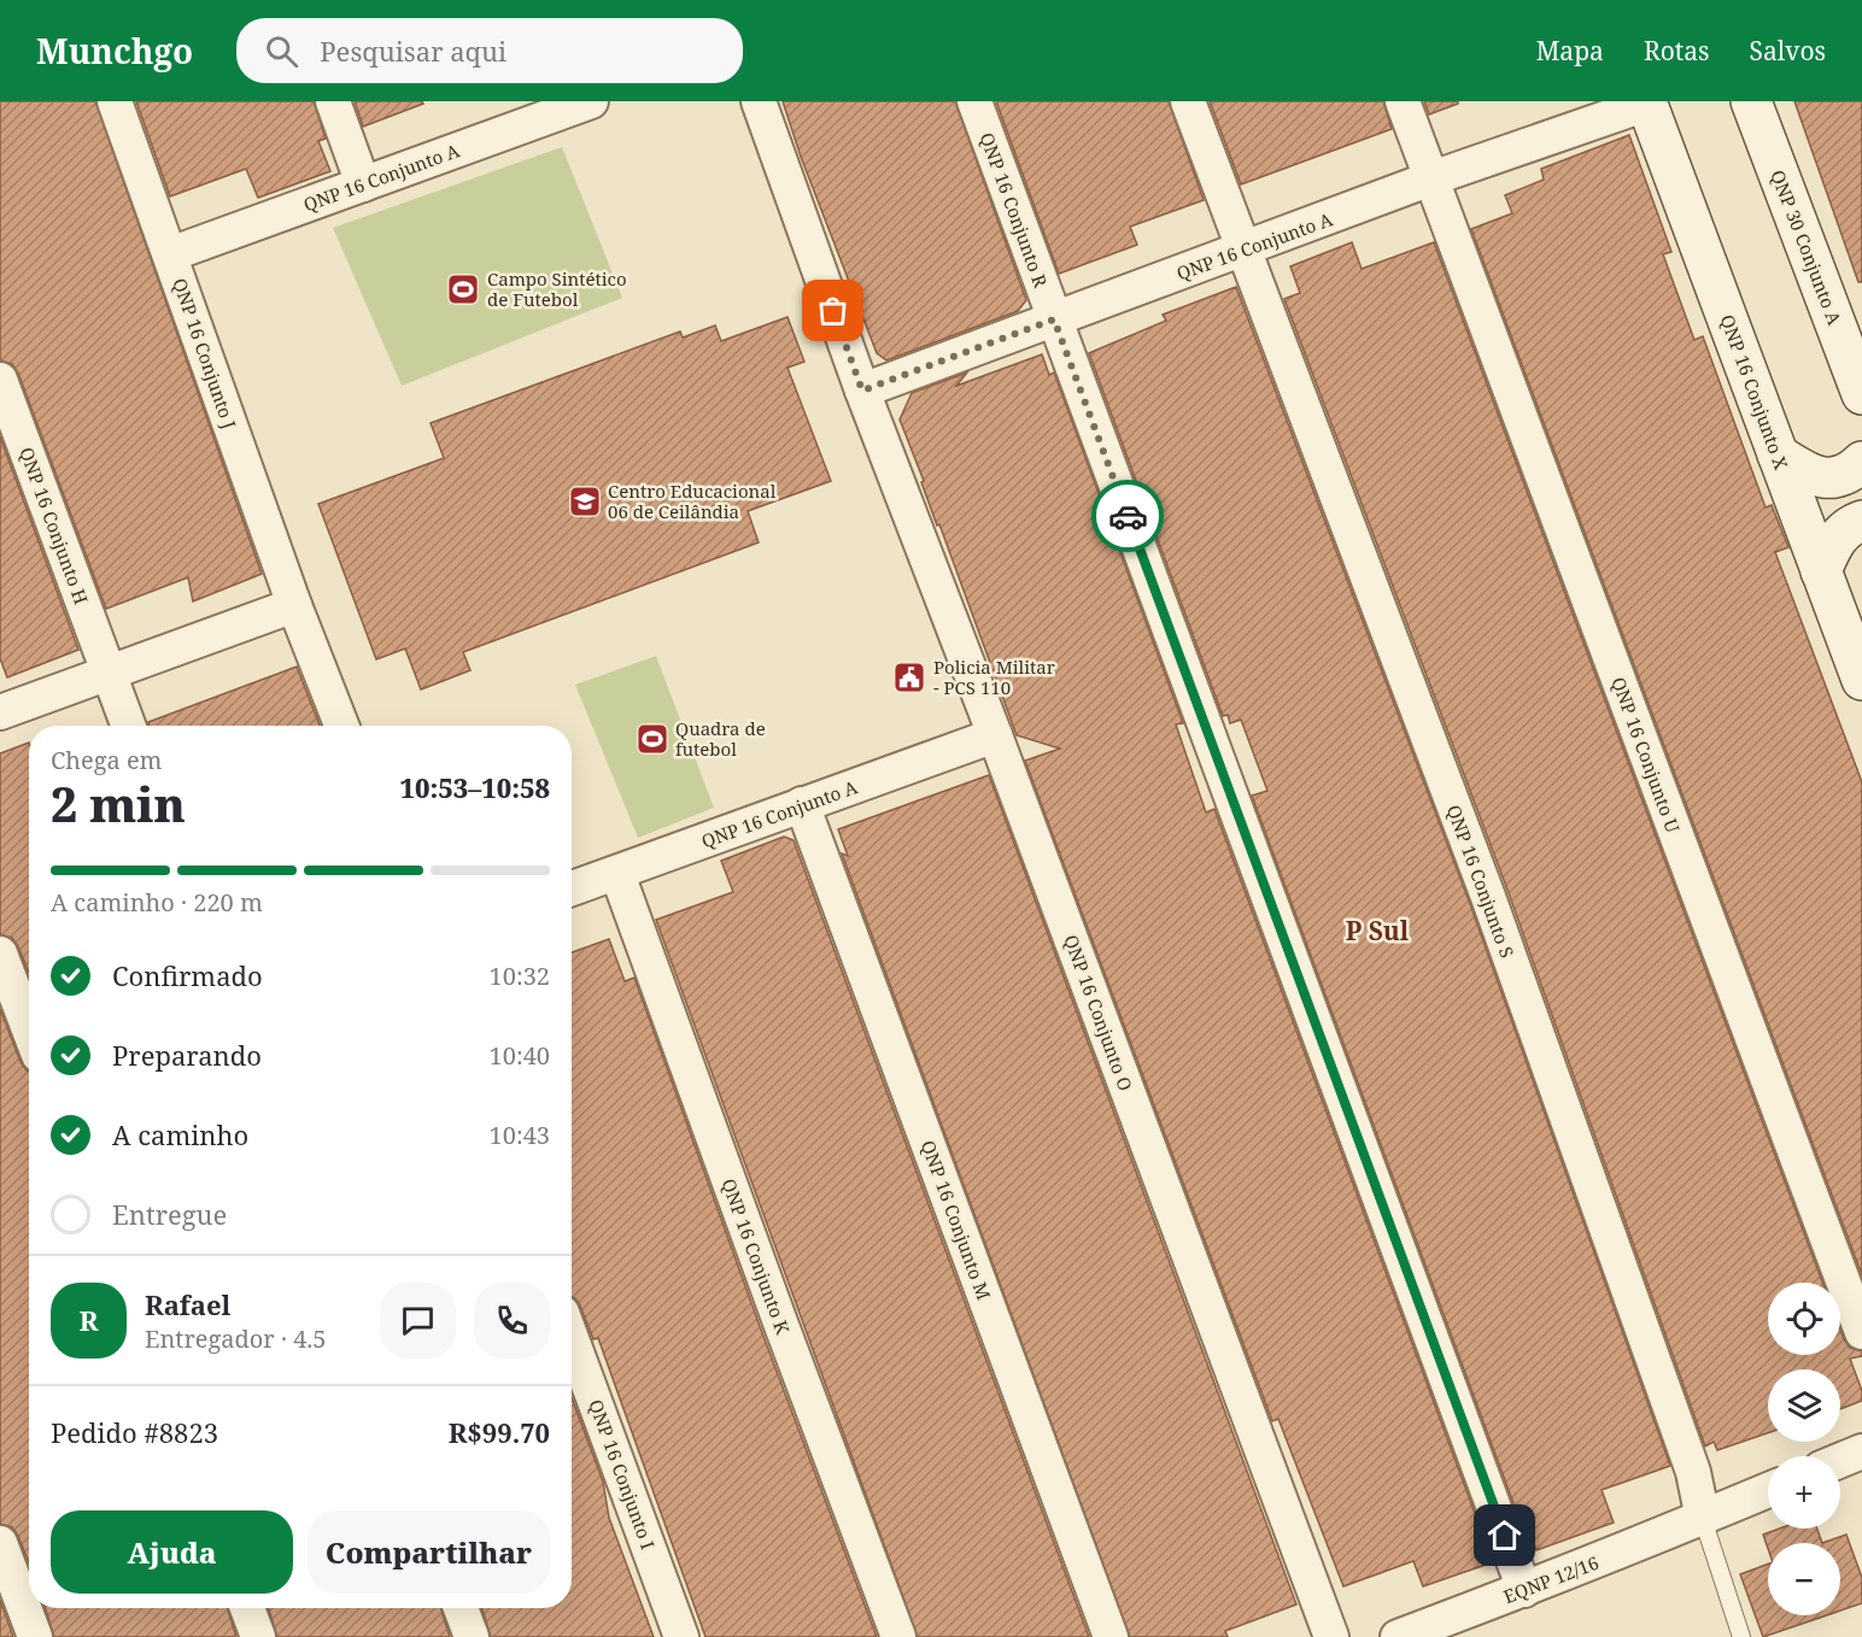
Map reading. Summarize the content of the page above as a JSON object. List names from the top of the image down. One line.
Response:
{"streets":{"street":["QNP 16 Conjunto A","QNP 16 Conjunto R","QNP 30 Conjunto A","QNP 16 Conjunto J","QNP 16 Conjunto X","QNP 16 Conjunto H","QNP 16 Conjunto U","QNP 16 Conjunto S","QNP 16 Conjunto O","QNP 16 Conjunto M","QNP 16 Conjunto K","QNP 16 Conjunto I","EQNP 12/16"]},"crossings":[["QNP 16 Conjunto A","QNP 16 Conjunto R"],["QNP 16 Conjunto A","QNP 16 Conjunto J"],["QNP 16 Conjunto A","QNP 16 Conjunto X"],["QNP 16 Conjunto A","QNP 16 Conjunto U"],["QNP 16 Conjunto A","QNP 16 Conjunto S"],["QNP 16 Conjunto A","QNP 16 Conjunto O"],["QNP 16 Conjunto A","QNP 16 Conjunto M"],["QNP 16 Conjunto A","QNP 16 Conjunto K"],["QNP 16 Conjunto R","EQNP 12/16"],["QNP 16 Conjunto S","EQNP 12/16"]],"districts":["P Sul"],"places":{"sports":["Campo Sintético de Futebol","Quadra de futebol"],"school or university":["Centro Educacional 06 de Ceilândia"],"public building":["Policia Militar - PCS 110"]},"page":{"header":"Munchgo","search":"Pesquisar aqui","nav":["Mapa","Rotas","Salvos"],"heading":["2 min","Chega em","10:53–10:58"],"panel":["Rafael","Entregador · 4.5","Pedido #8823","R$99.70"],"bar":"A caminho · 220 m","list":[["Confirmado","10:32"],["Preparando","10:40"],["A caminho","10:43"],"Entregue"],"map_buttons":["+","−"],"round":"R","buttons":["Ajuda","Compartilhar"]}}
